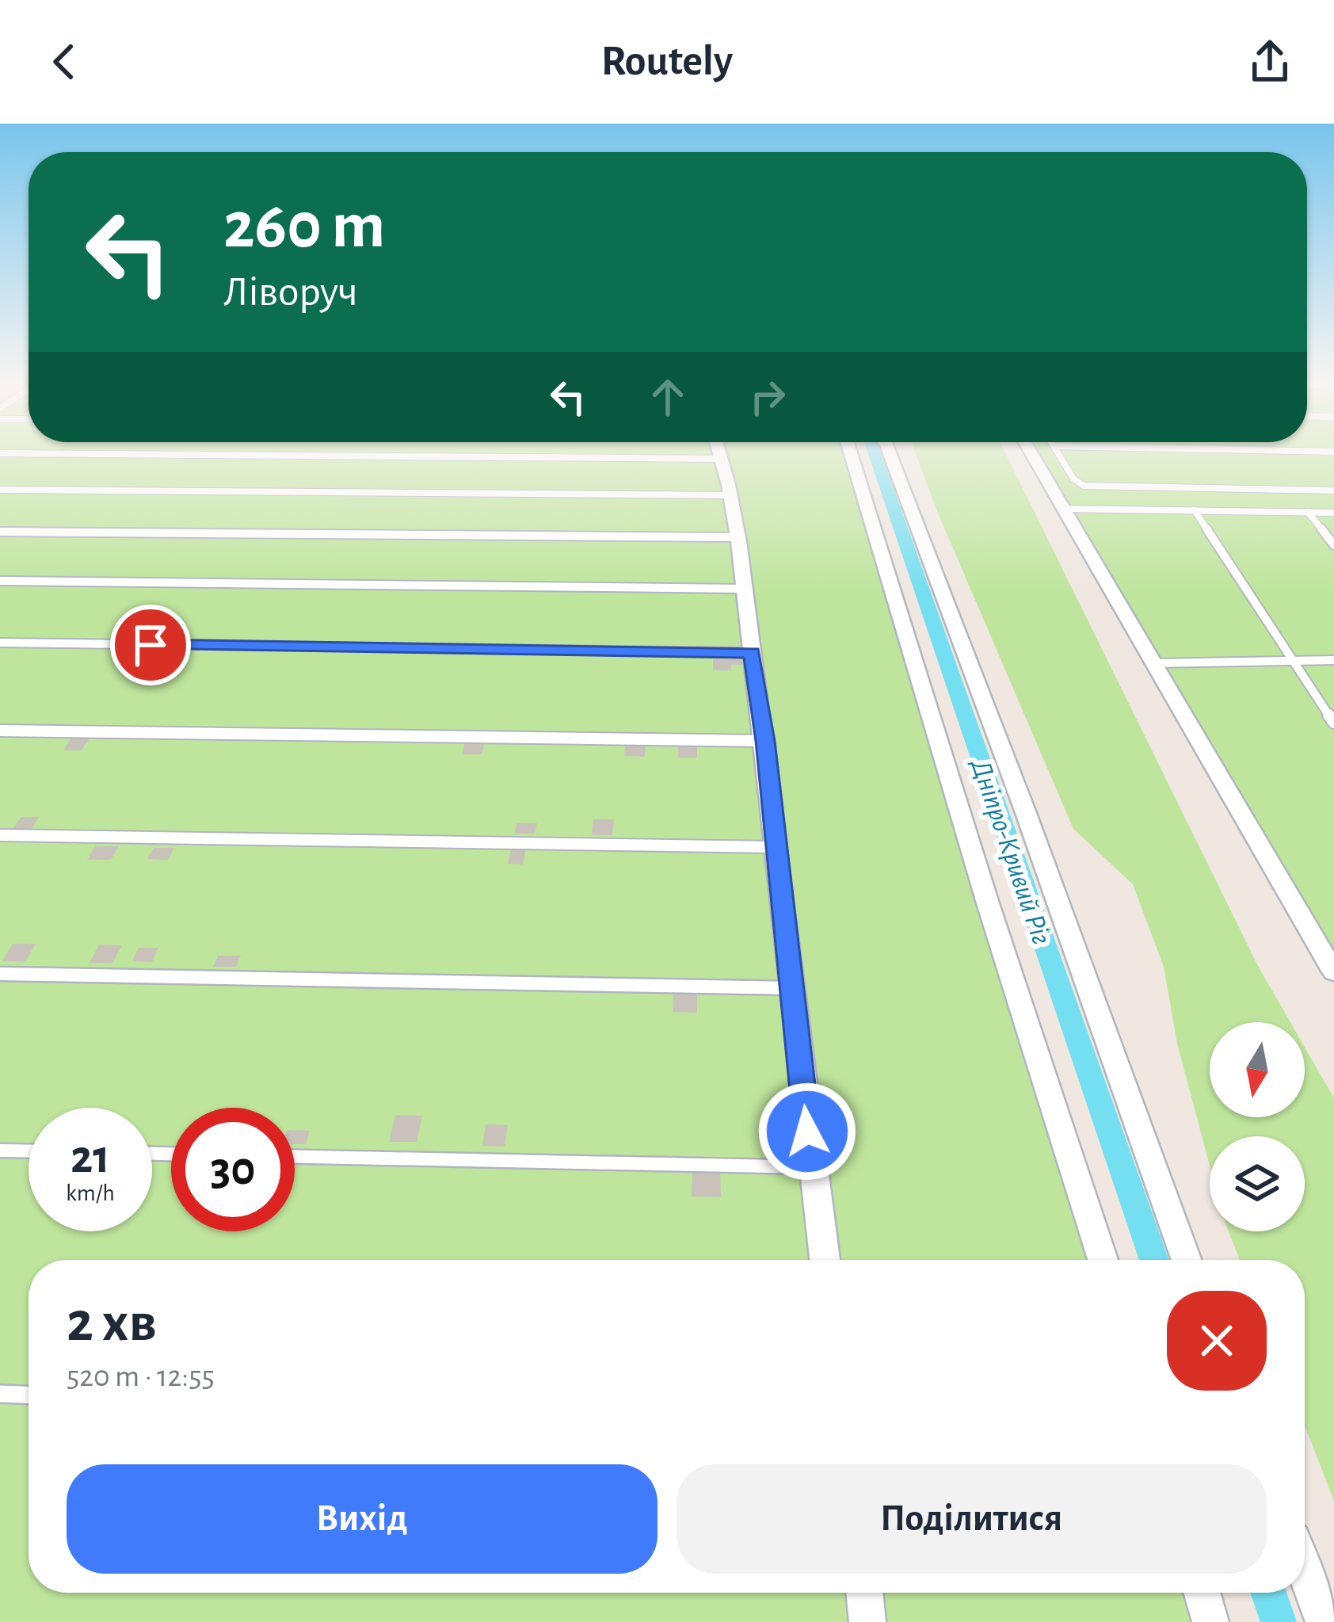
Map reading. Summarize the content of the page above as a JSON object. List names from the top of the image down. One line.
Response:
{"water":["Дніпро-Кривий Ріг"],"north":"bottom","page":{"header":"Routely","turn":["260 m","Ліворуч"],"speed":"21 km/h","limit":"30","heading":["2 хв","520 m · 12:55"],"buttons":["Вихід","Поділитися"]}}
